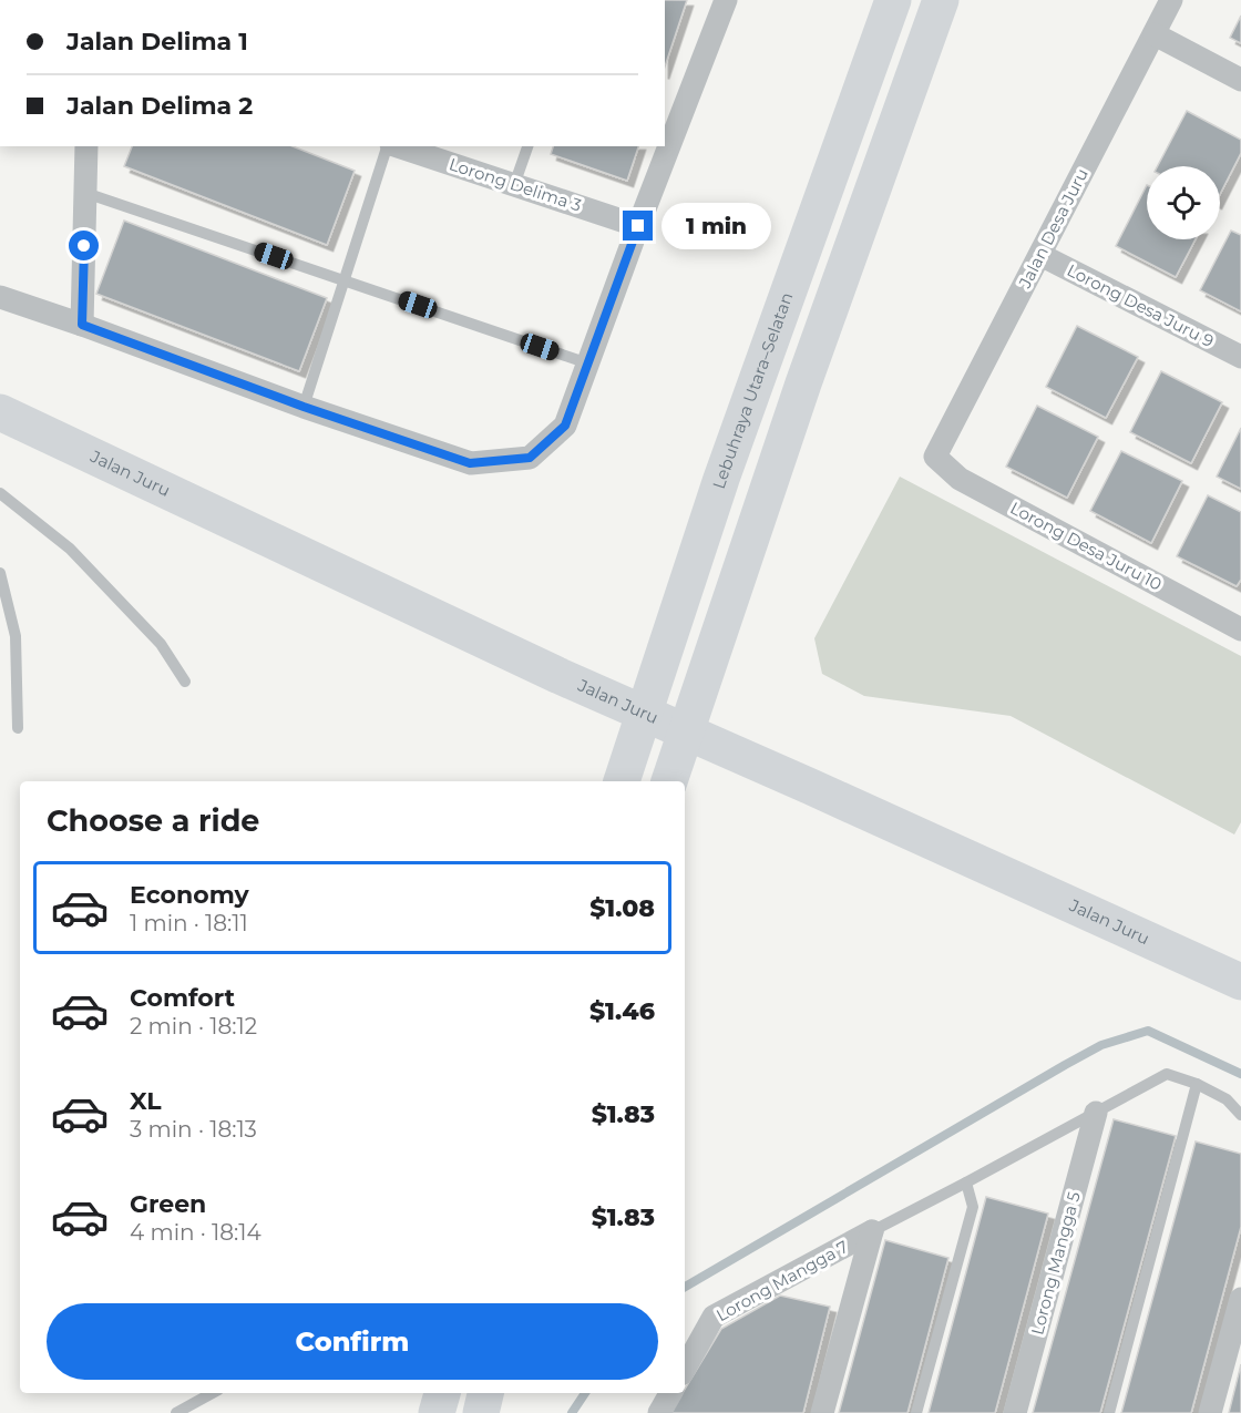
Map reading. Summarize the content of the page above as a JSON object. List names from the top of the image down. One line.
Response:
{"streets":{"main road":["Lebuhraya Utara–Selatan","Jalan Juru"],"street":["Lorong Delima 3","Jalan Desa Juru","Lorong Desa Juru 9","Lorong Desa Juru 10","Lorong Mangga 5","Lorong Mangga 7"]},"crossings":[["Jalan Desa Juru","Lorong Desa Juru 9"],["Jalan Desa Juru","Lorong Desa Juru 10"]],"page":{"banner":["Jalan Delima 1","Jalan Delima 2"],"bubble":"1 min","heading":"Choose a ride","list":[{"name":"Economy","note":"1 min · 18:11","value":"$1.08"},{"name":"Comfort","note":"2 min · 18:12","value":"$1.46"},{"name":"XL","note":"3 min · 18:13","value":"$1.83"},{"name":"Green","note":"4 min · 18:14","value":"$1.83"}],"buttons":"Confirm"}}
